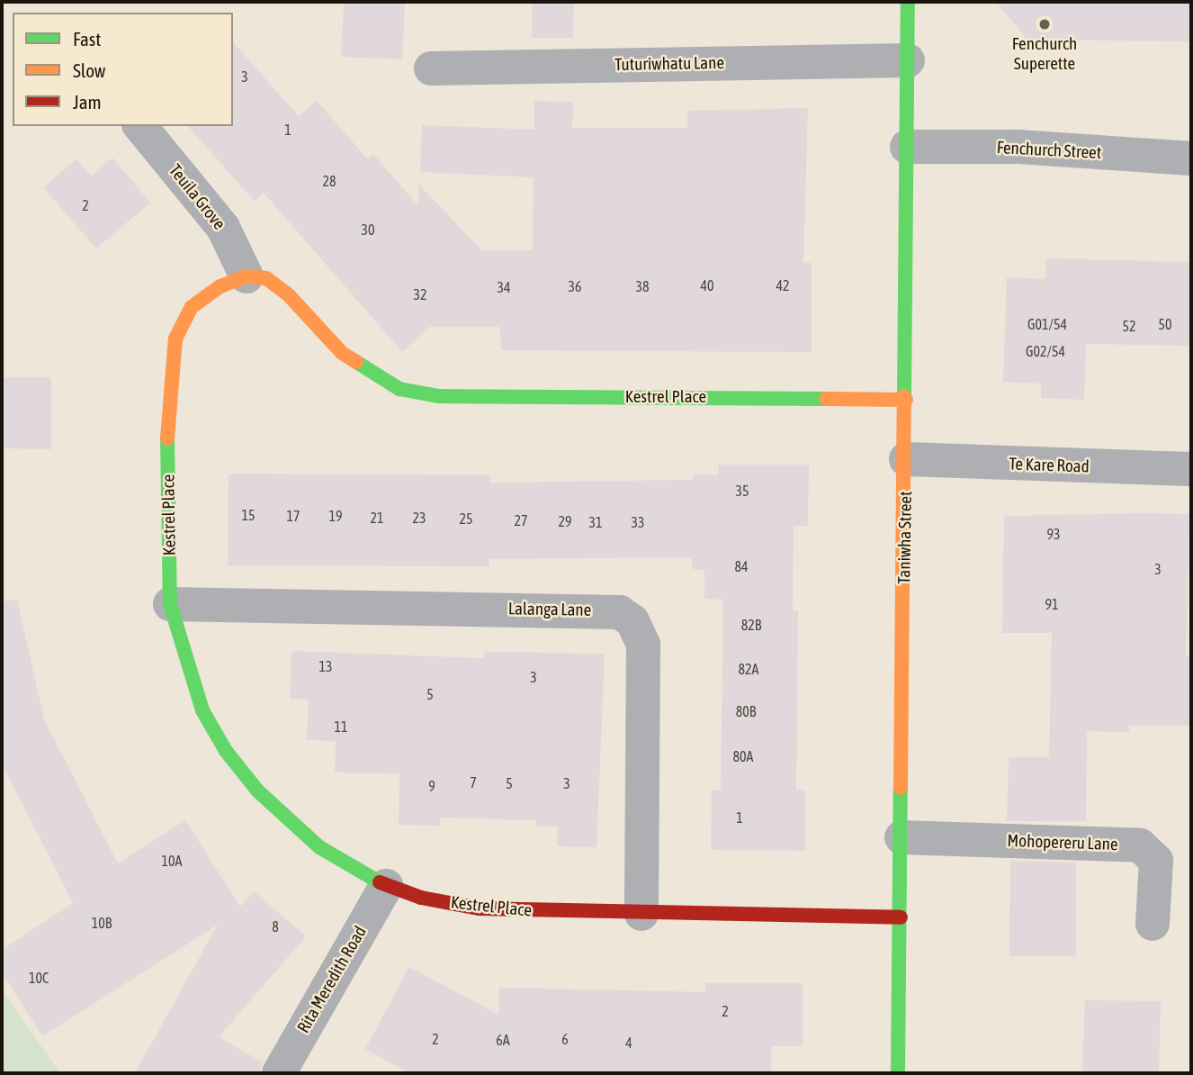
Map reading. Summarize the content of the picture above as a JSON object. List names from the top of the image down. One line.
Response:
{"streets":{"street":["Tuturiwhatu Lane","Fenchurch Street","Teuila Grove","Kestrel Place","Te Kare Road","Taniwha Street","Lalanga Lane","Mohopereru Lane","Rita Meredith Road"]},"crossings":[["Tuturiwhatu Lane","Taniwha Street"],["Fenchurch Street","Taniwha Street"],["Teuila Grove","Kestrel Place"],["Kestrel Place","Taniwha Street"],["Kestrel Place","Lalanga Lane"],["Kestrel Place","Rita Meredith Road"],["Te Kare Road","Taniwha Street"],["Taniwha Street","Mohopereru Lane"]],"places":["Fenchurch Superette"],"house_numbers":["3","1","28","2","30","40","42","36","38","34","32","G01/54","50","52","G02/54","35","15","17","19","21","23","25","27","29","31","33","93","84","3","91","82B","13","82A","3","5","80B","11","80A","7","5","3","9","1","10A","10B","8","10C","2","2","6","6A","4"],"legend":["Fast","Slow","Jam"]}
